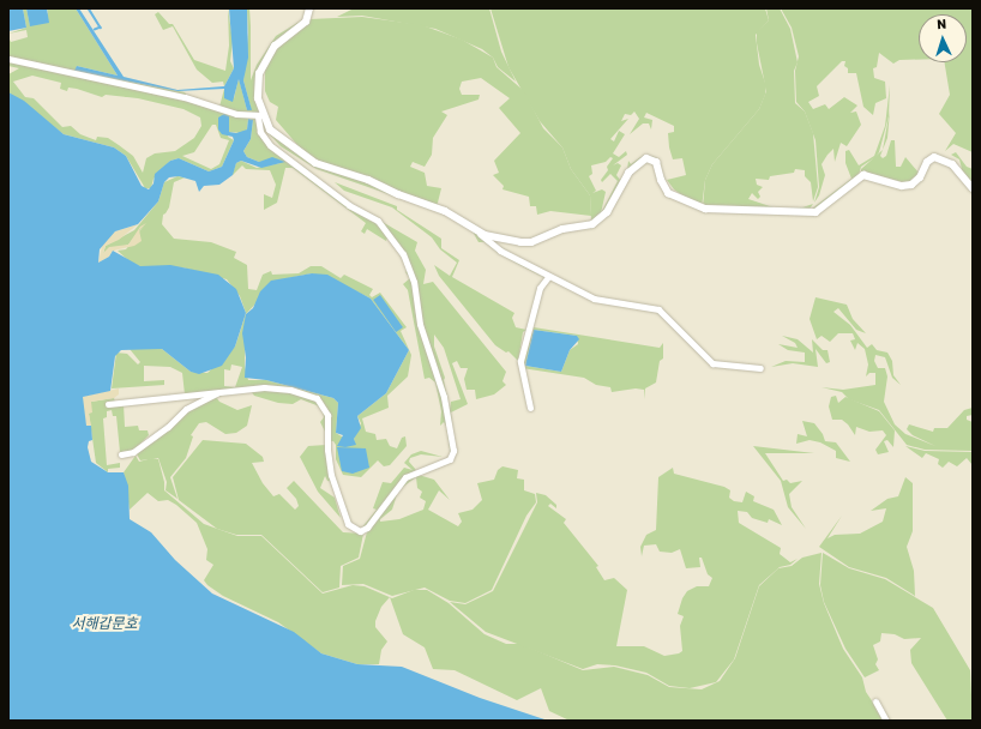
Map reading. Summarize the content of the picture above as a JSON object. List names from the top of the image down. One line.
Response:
{"water":["서해갑문호"],"north":"top"}
